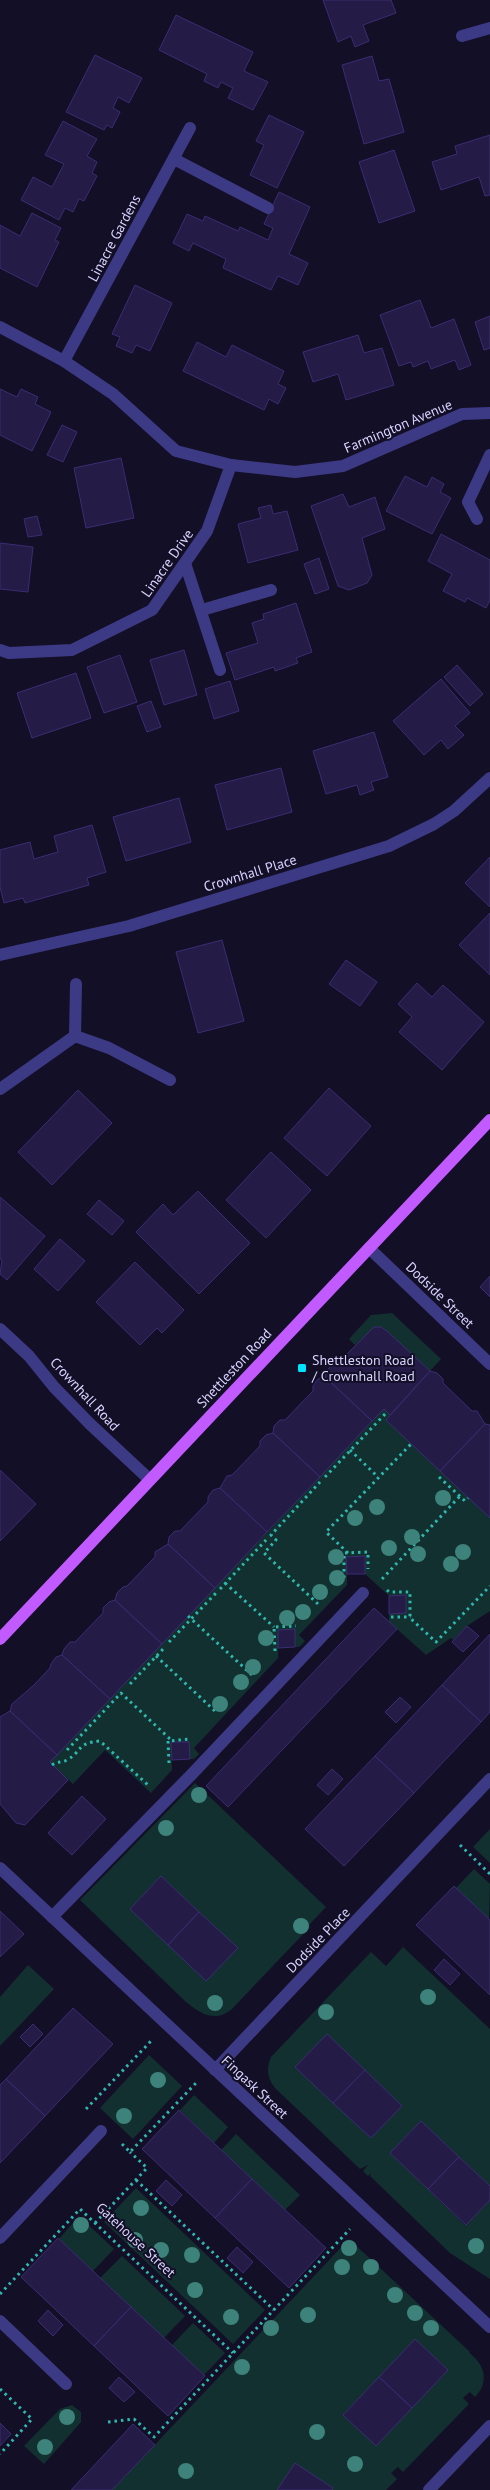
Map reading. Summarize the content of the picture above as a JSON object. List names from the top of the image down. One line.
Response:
{"streets":{"main road":["Shettleston Road"],"street":["Linacre Gardens","Farmington Avenue","Linacre Drive","Crownhall Place","Dodside Street","Crownhall Road","Dodside Place","Fingask Street"],"path":["Gatehouse Street"]},"crossings":[["Linacre Gardens","Farmington Avenue"],["Farmington Avenue","Linacre Drive"],["Dodside Street","Shettleston Road"],["Shettleston Road","Crownhall Road"],["Dodside Place","Fingask Street"]],"places":{"transit":["Shettleston Road / Crownhall Road"]}}
